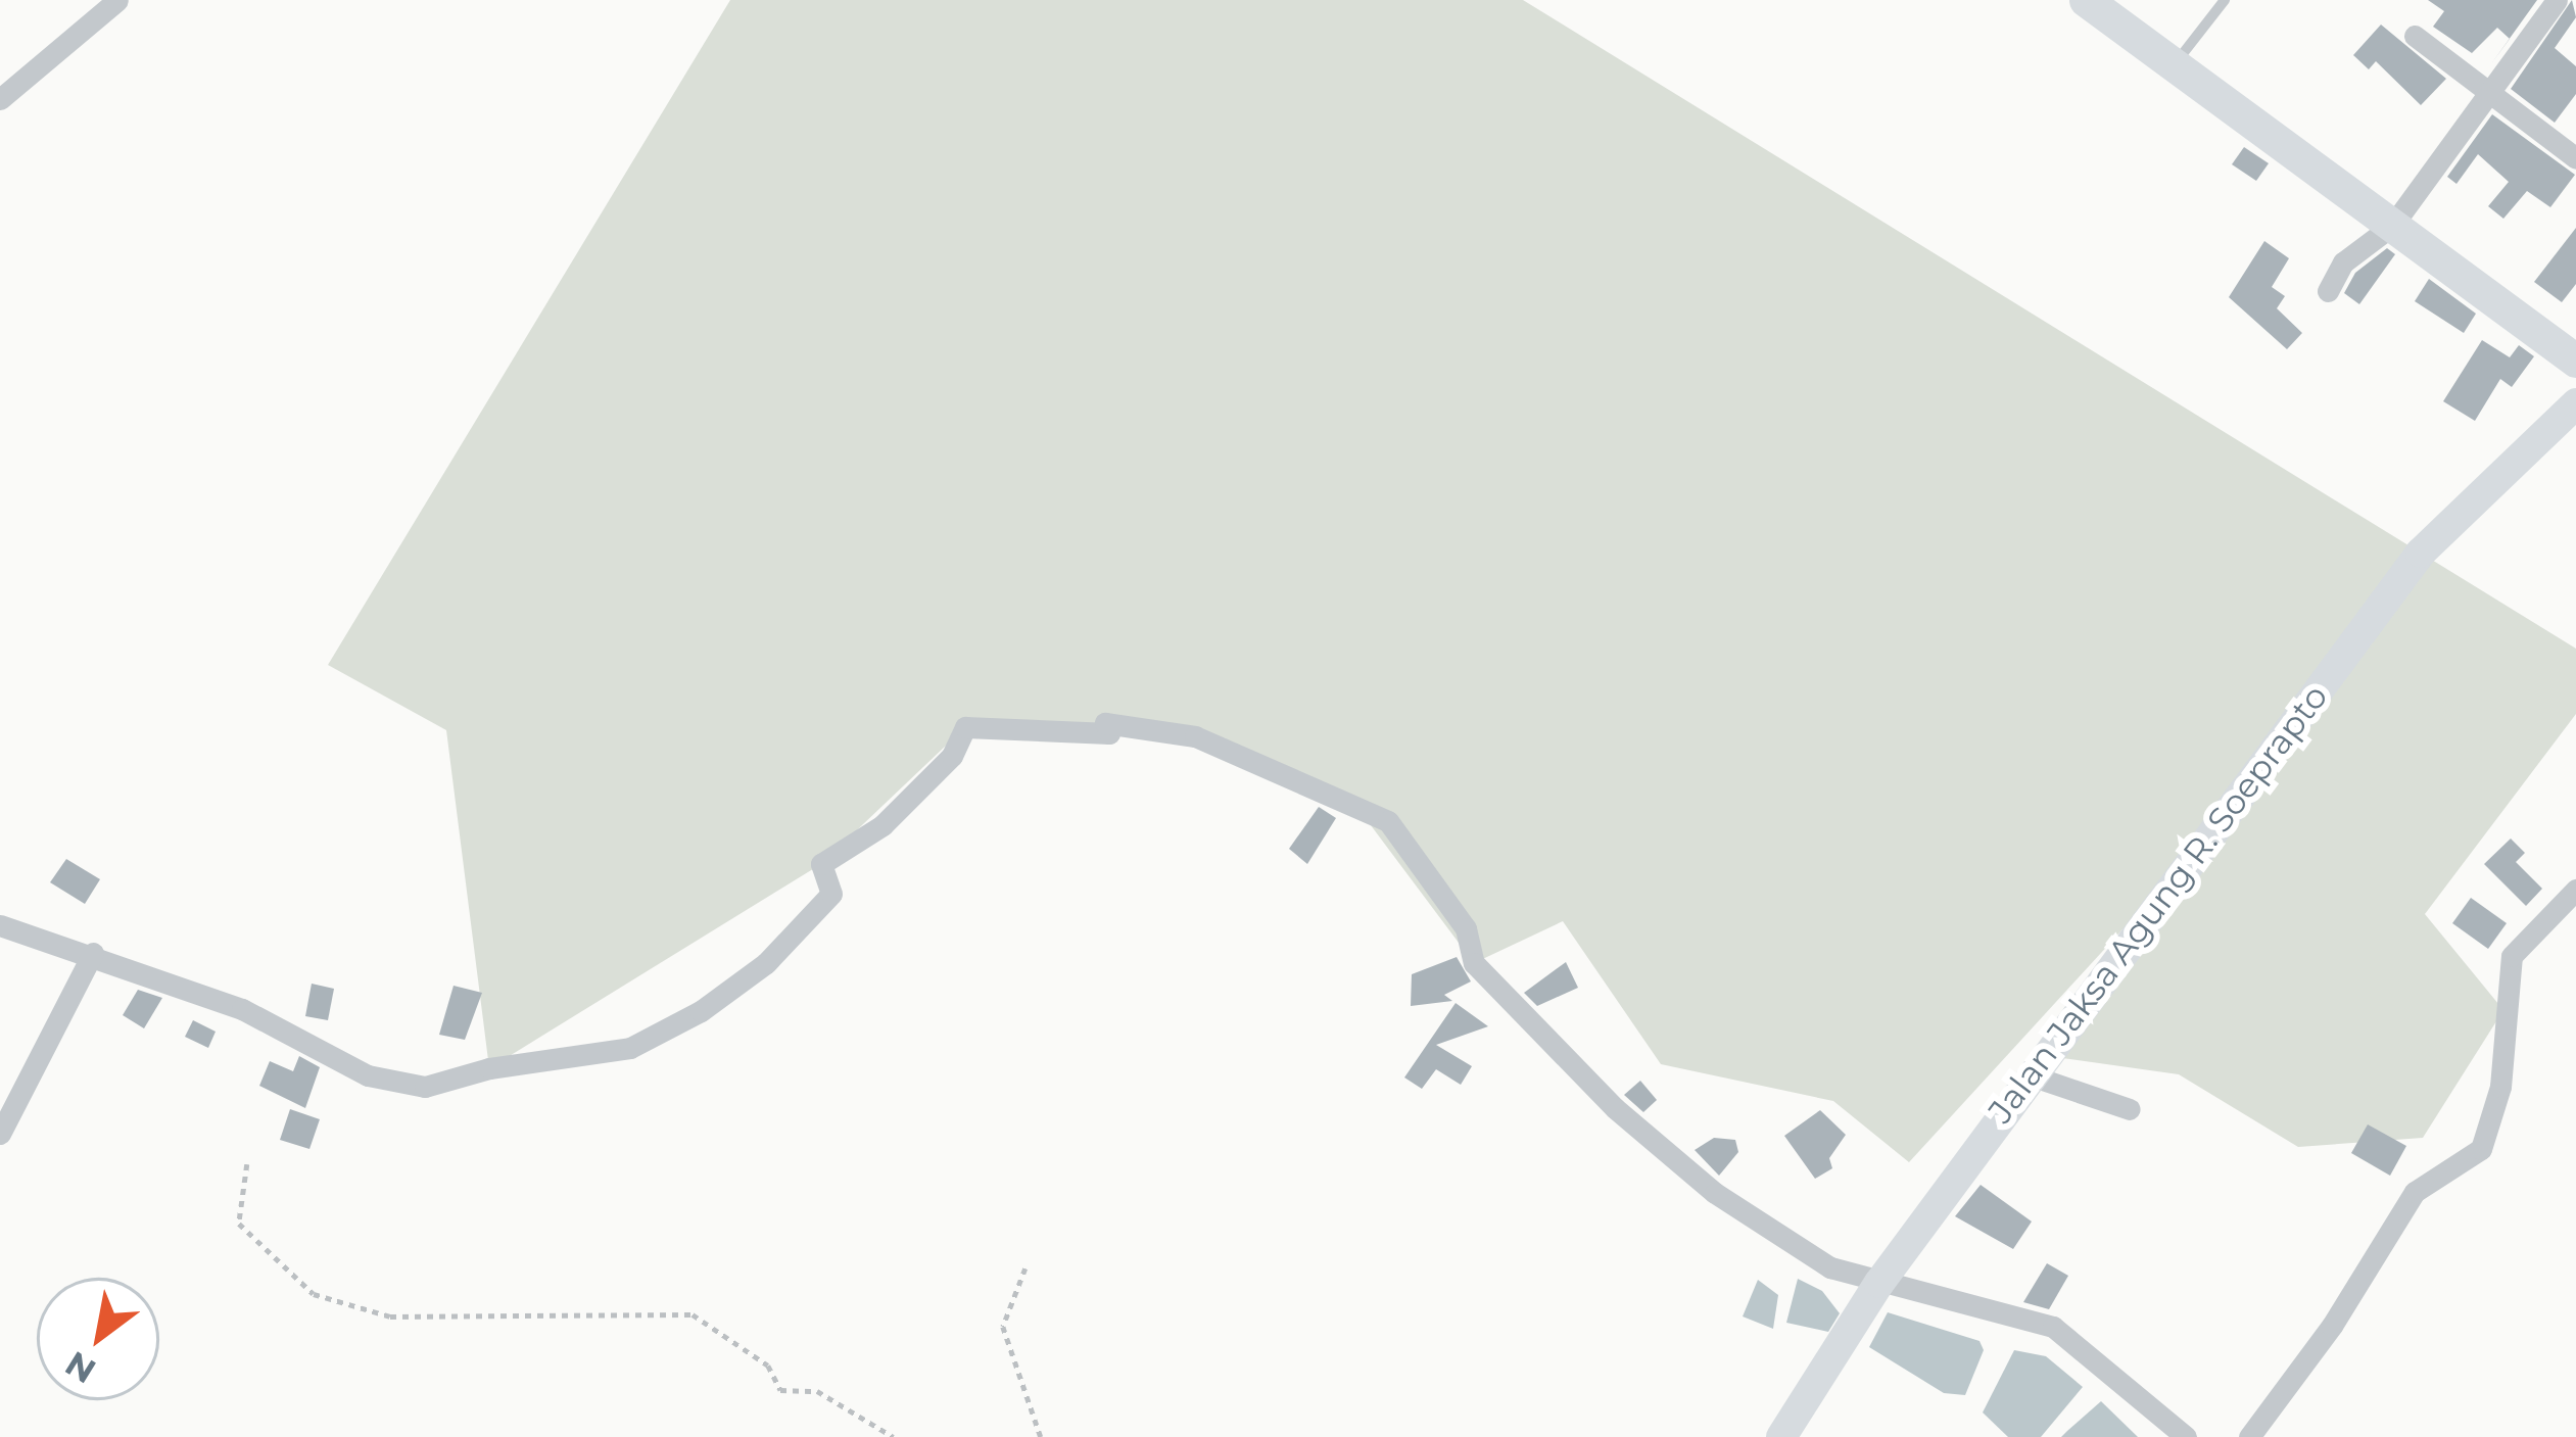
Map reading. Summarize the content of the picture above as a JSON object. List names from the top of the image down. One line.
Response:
{"streets":{"street":["Jalan Jaksa Agung R. Soeprapto"]},"north":"bottom left"}
